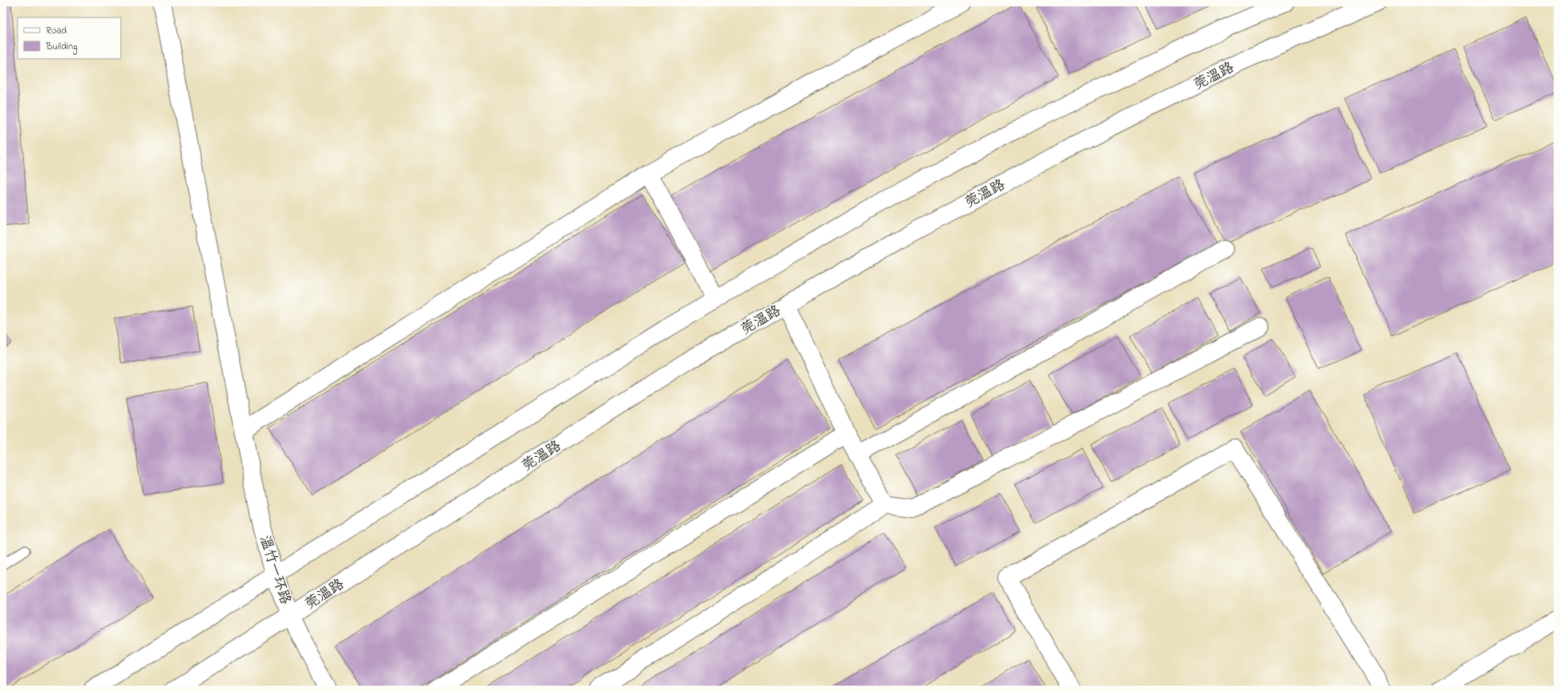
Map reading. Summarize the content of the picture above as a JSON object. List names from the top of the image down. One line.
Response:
{"streets":{"street":["莞温路","温竹一环路"]},"crossings":[["莞温路","温竹一环路"]],"legend":["Road","Building"]}
